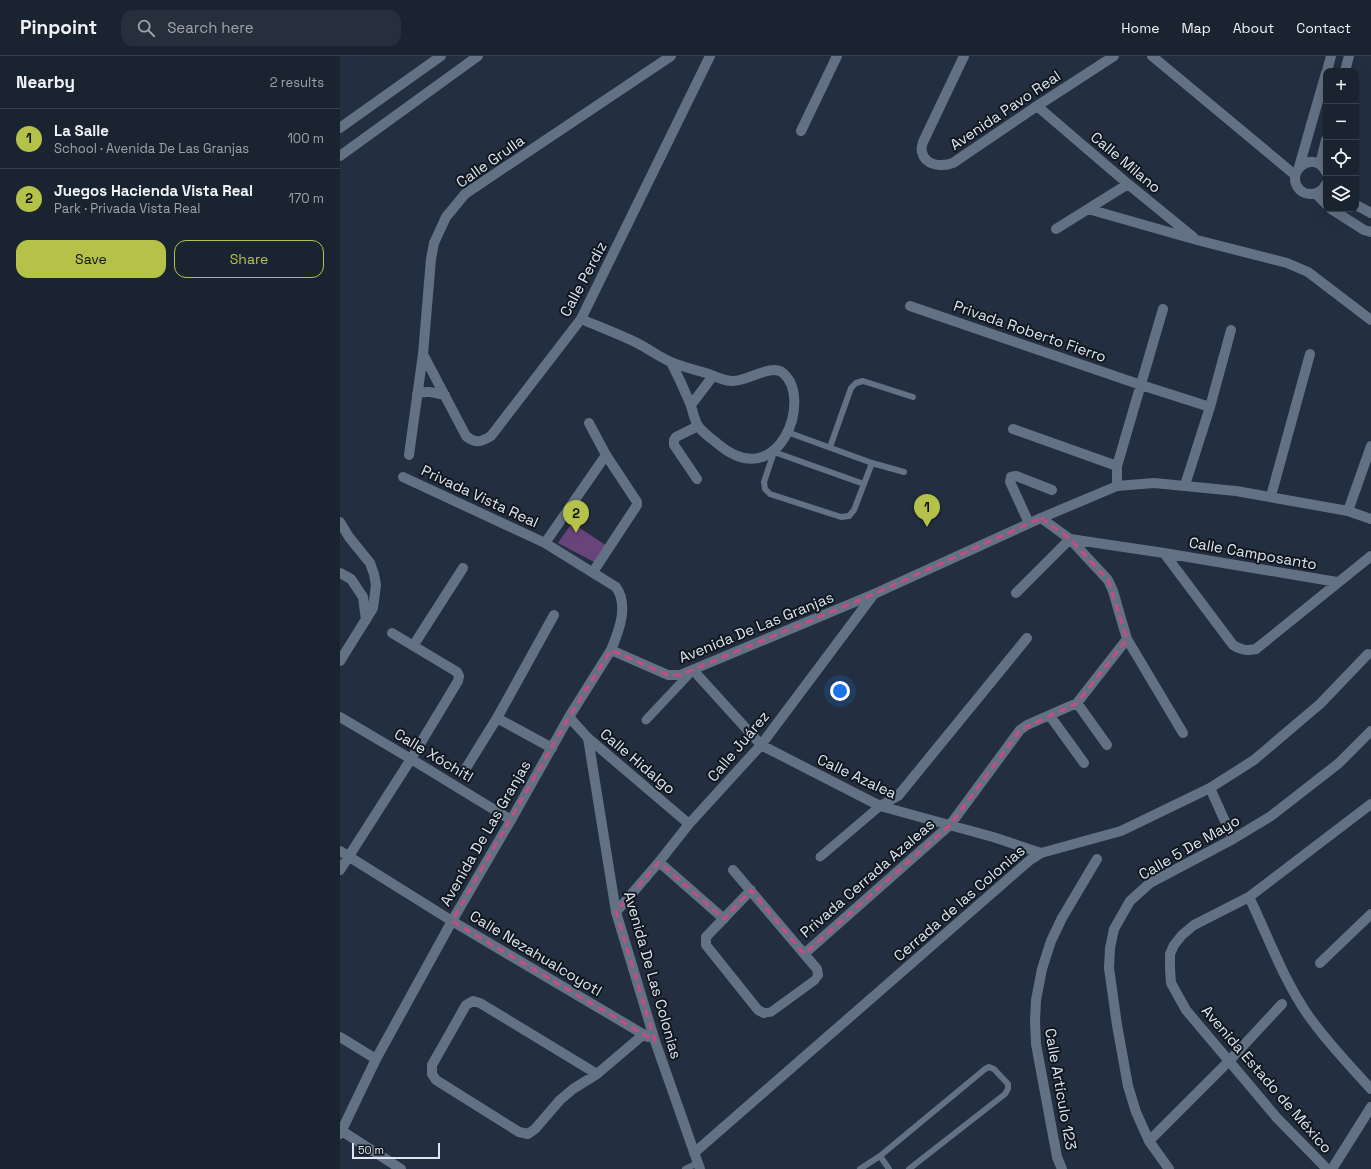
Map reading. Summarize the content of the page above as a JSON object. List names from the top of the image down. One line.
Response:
{"streets":{"street":["Avenida Pavo Real","Calle Grulla","Calle Milano","Calle Perdiz","Privada Roberto Fierro","Privada Vista Real","Calle Camposanto","Avenida De Las Granjas","Calle Juárez","Calle Xóchitl","Calle Hidalgo","Calle Azalea","Calle 5 De Mayo","Privada Cerrada Azaleas","Cerrada de las Colonias","Calle Nezahualcoyotl","Avenida De Las Colonias","Avenida Estado de México","Calle Artículo 123"]},"crossings":[["Avenida Pavo Real","Calle Milano"],["Calle Grulla","Calle Perdiz"],["Privada Vista Real","Avenida De Las Granjas"],["Avenida De Las Granjas","Calle Juárez"],["Avenida De Las Granjas","Calle Xóchitl"],["Avenida De Las Granjas","Calle Hidalgo"],["Avenida De Las Granjas","Calle Azalea"],["Avenida De Las Granjas","Calle Nezahualcoyotl"],["Calle Juárez","Calle Hidalgo"],["Calle Juárez","Calle Azalea"],["Calle Juárez","Avenida De Las Colonias"],["Calle Hidalgo","Avenida De Las Colonias"],["Calle Azalea","Privada Cerrada Azaleas"],["Calle Azalea","Cerrada de las Colonias"],["Cerrada de las Colonias","Avenida De Las Colonias"],["Calle Nezahualcoyotl","Avenida De Las Colonias"]],"scale_bar":"50 m","page":{"header":"Pinpoint","search":"Search here","nav":["Home","Map","About","Contact"],"heading":["Nearby","2 results"],"map_buttons":["+","−"],"list":[{"mark":"1","name":"La Salle","note":"School · Avenida De Las Granjas","value":"100 m"},{"mark":"2","name":"Juegos Hacienda Vista Real","note":"Park · Privada Vista Real","value":"170 m"}],"buttons":["Save","Share"],"pins":["1","2"],"scale":"50 m"}}
